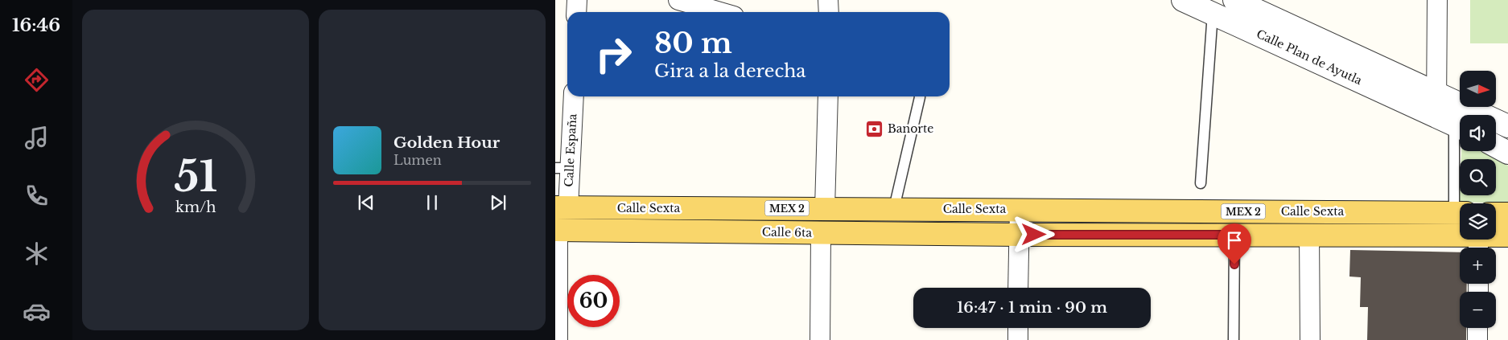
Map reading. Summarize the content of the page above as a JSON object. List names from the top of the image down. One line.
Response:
{"streets":{"main road":["Calle Sexta","MEX 2","Calle 6ta"],"street":["Calle Plan de Ayutla","Calle España"]},"crossings":[["Calle España","Calle Sexta"],["Calle Sexta","Calle 6ta"]],"places":{"bank":["Banorte"]},"north":"right","page":{"tabs":"16:46","turn":["80 m","Gira a la derecha"],"map_buttons":["+","−"],"song":["Golden Hour","Lumen"],"limit":"60","trip":"16:47 · 1 min · 90 m","gauge":["51","km/h"]}}
